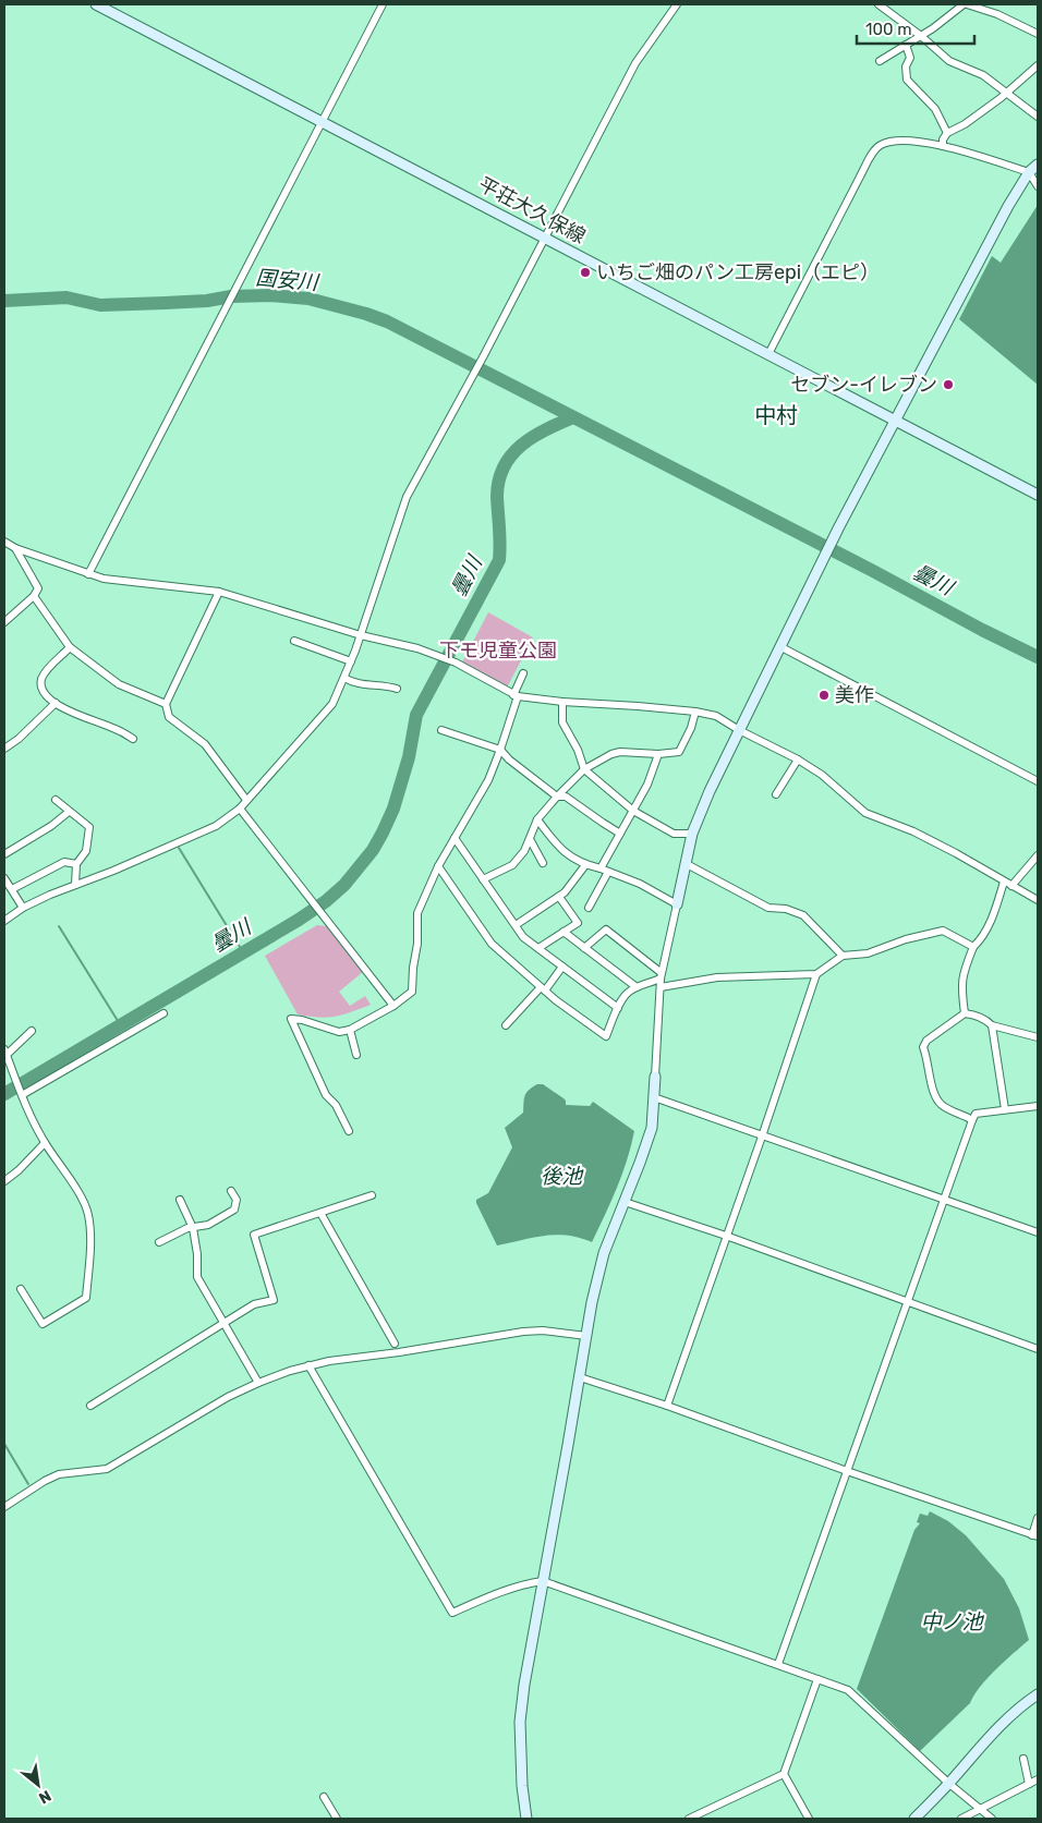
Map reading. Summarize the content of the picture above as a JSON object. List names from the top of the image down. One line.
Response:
{"streets":{"street":["平荘大久保線"]},"districts":["中村"],"water":["国安川","曇川","後池","中ノ池"],"parks":["下モ児童公園"],"places":["いちご畑のパン工房epi（エピ）","セブン-イレブン","美作"],"scale_bar":"100 m","north":"bottom right"}
